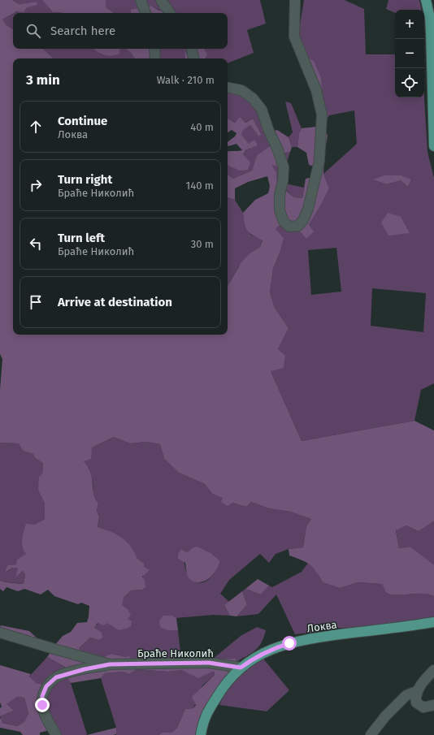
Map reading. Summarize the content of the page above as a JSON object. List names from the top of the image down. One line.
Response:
{"streets":{"main road":["Локва"],"street":["Браће Николић"]},"crossings":[["Локва","Браће Николић"]],"page":{"map_buttons":["+","−"],"search":"Search here","heading":["3 min","Walk · 210 m"],"list":[["Continue","Локва","40 m"],["Turn right","Браће Николић","140 m"],["Turn left","Браће Николић","30 m"],"Arrive at destination"]}}
